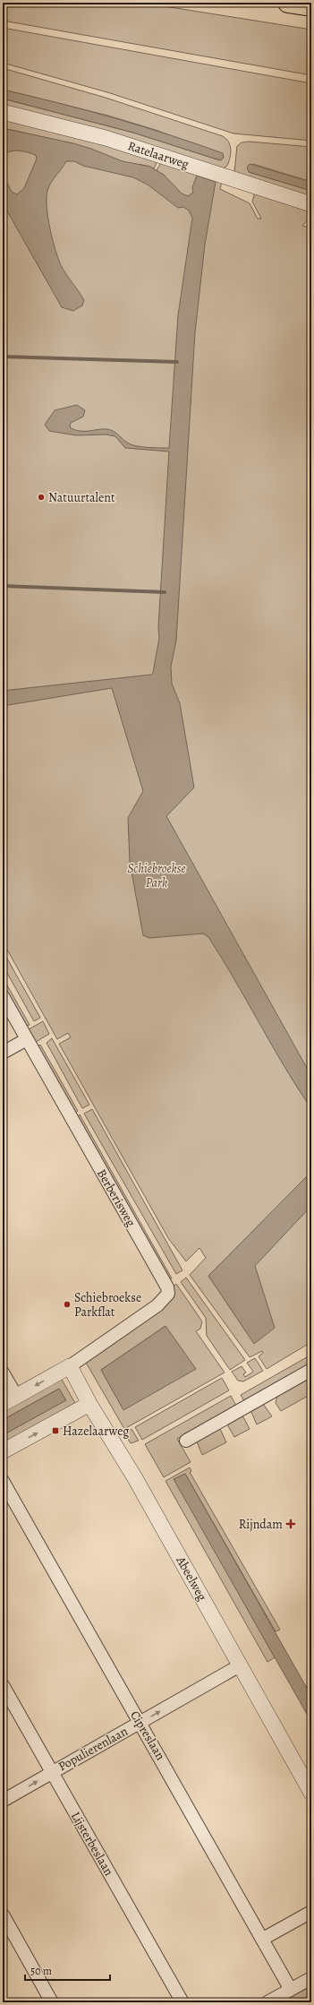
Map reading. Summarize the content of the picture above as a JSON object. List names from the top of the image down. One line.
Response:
{"streets":{"street":["Ratelaarweg","Berberisweg","Abeelweg","Cipreslaan","Populierenlaan","Lijsterbeslaan"]},"crossings":[["Berberisweg","Abeelweg"],["Abeelweg","Populierenlaan"],["Cipreslaan","Populierenlaan"],["Populierenlaan","Lijsterbeslaan"]],"one_way":["Populierenlaan"],"parks":["Schiebroekse Park"],"places":{"other":["Natuurtalent","Schiebroekse Parkflat"],"transit":["Hazelaarweg"],"health":["Rijndam"]},"scale_bar":"50 m"}
